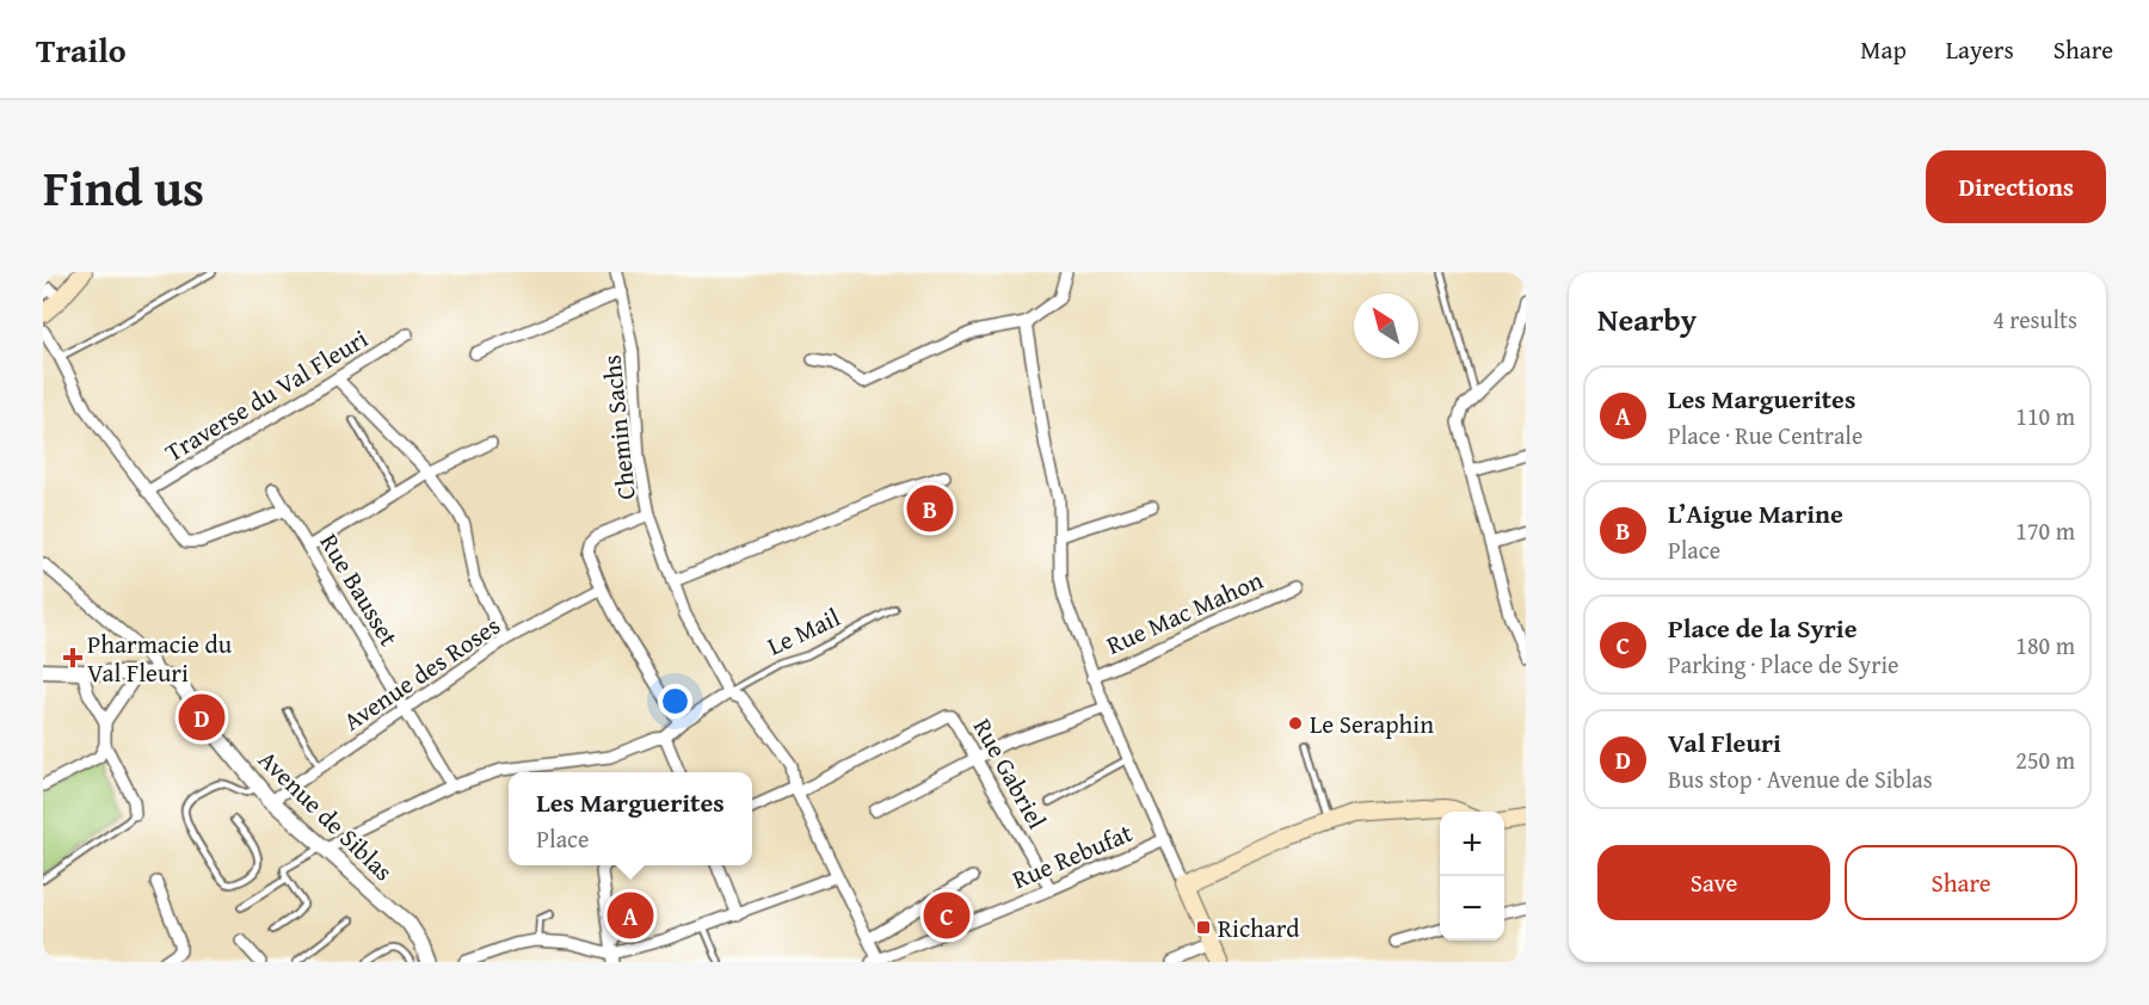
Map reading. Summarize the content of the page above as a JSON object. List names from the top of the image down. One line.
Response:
{"streets":{"street":["Traverse du Val Fleuri","Chemin Sachs","Rue Bausset","Rue Mac Mahon","Avenue des Roses","Rue Gabriel","Avenue de Siblas","Rue Rebufat"],"lane":["Le Mail"]},"crossings":[["Chemin Sachs","Le Mail"],["Chemin Sachs","Rue Gabriel"],["Chemin Sachs","Rue Rebufat"],["Rue Bausset","Avenue des Roses"],["Avenue des Roses","Avenue de Siblas"],["Rue Gabriel","Rue Rebufat"]],"places":{"health":["Pharmacie du Val Fleuri"],"other":["Le Seraphin"],"transit":["Richard"]},"north":"top left","page":{"header":"Trailo","nav":["Map","Layers","Share"],"title":"Find us","buttons":["Directions",["Save","Share"]],"heading":["Nearby","4 results"],"list":[{"mark":"A","name":"Les Marguerites","note":"Place · Rue Centrale","value":"110 m"},{"mark":"B","name":"L’Aigue Marine","note":"Place","value":"170 m"},{"mark":"C","name":"Place de la Syrie","note":"Parking · Place de Syrie","value":"180 m"},{"mark":"D","name":"Val Fleuri","note":"Bus stop · Avenue de Siblas","value":"250 m"}],"pins":["B","D","A","C"],"popup":["Les Marguerites","Place"],"map_buttons":["+","−"]}}
